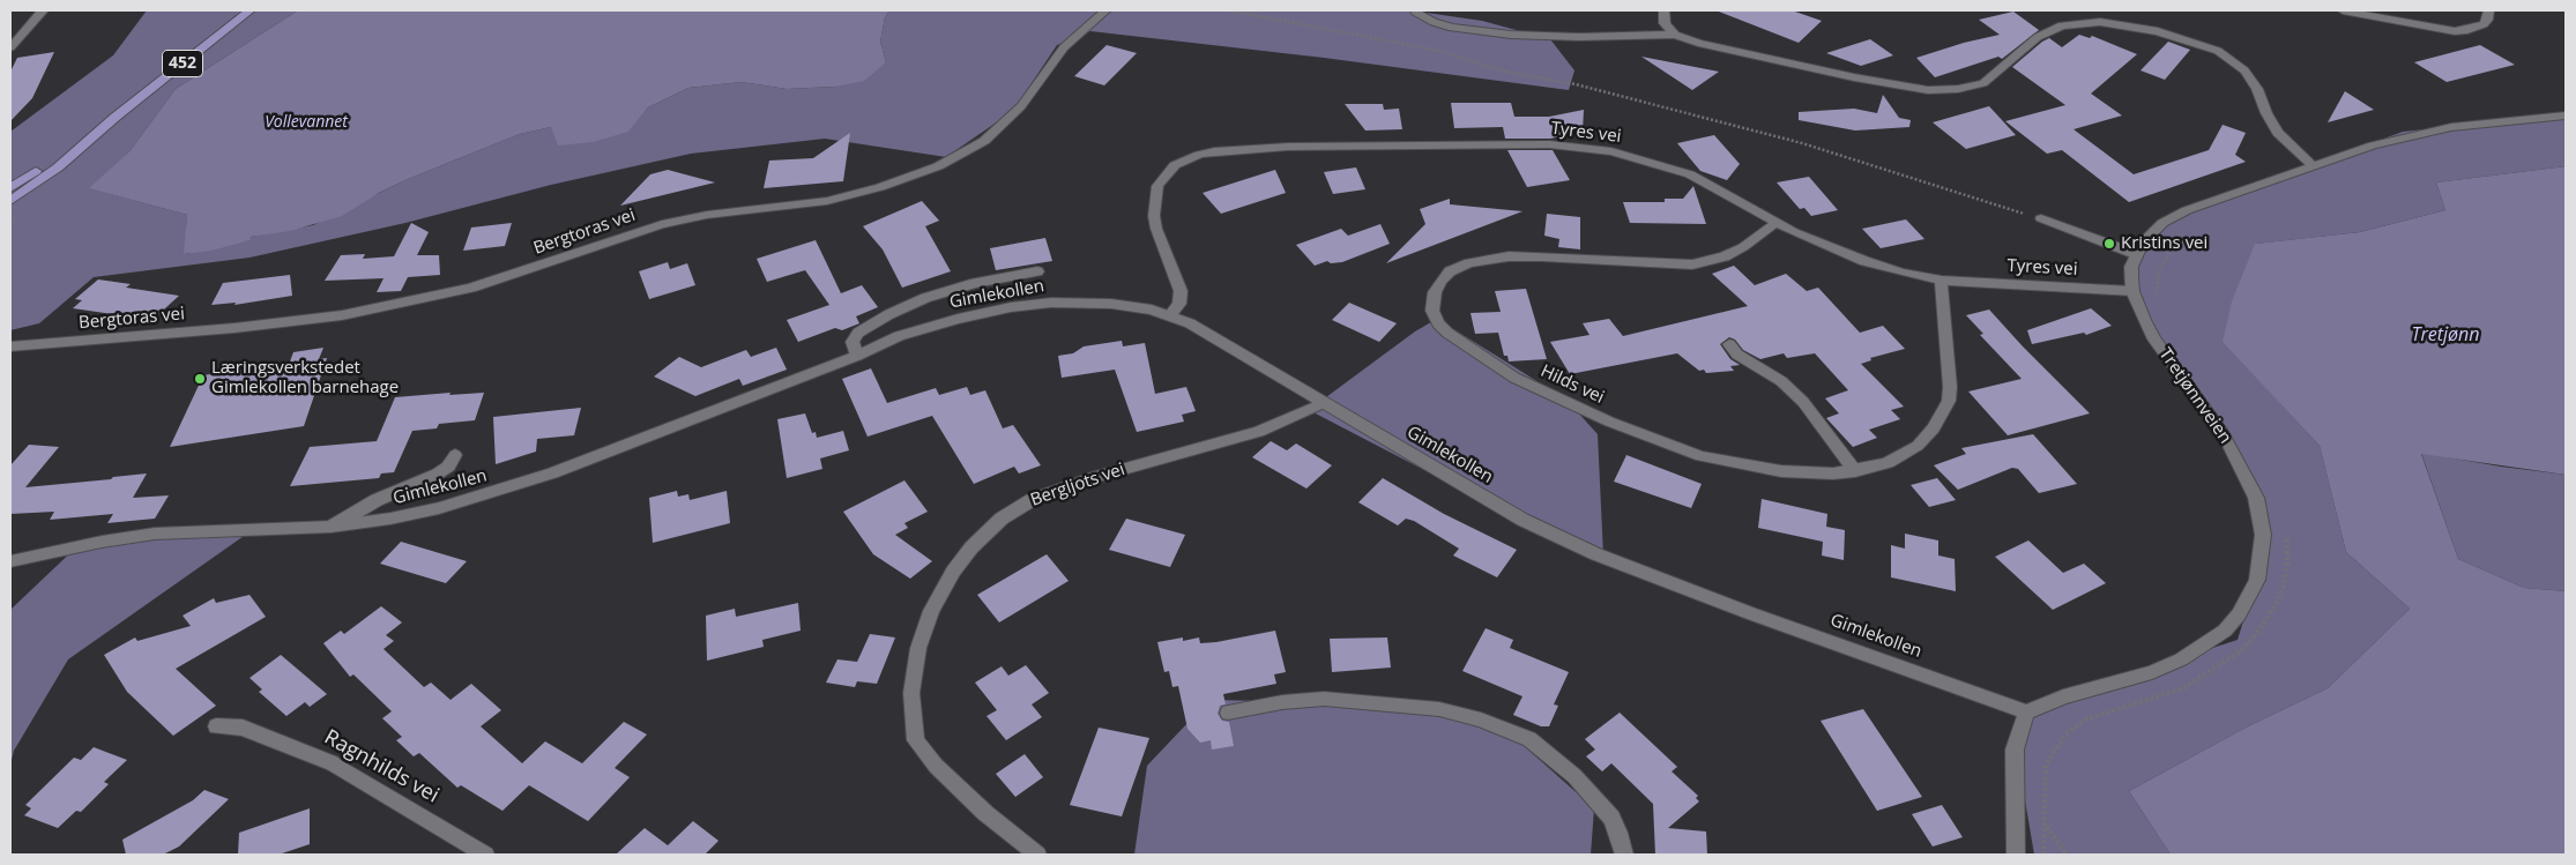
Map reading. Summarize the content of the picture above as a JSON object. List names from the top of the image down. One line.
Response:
{"streets":{"main road":["452"],"street":["Tyres vei","Bergtoras vei","Gimlekollen","Hilds vei","Tretjønnveien","Bergljots vei","Ragnhilds vei"]},"crossings":[["Tyres vei","Gimlekollen"],["Tyres vei","Hilds vei"],["Tyres vei","Tretjønnveien"],["Gimlekollen","Tretjønnveien"],["Gimlekollen","Bergljots vei"]],"water":["Vollevannet","Tretjønn"],"places":["Kristins vei","Læringsverkstedet Gimlekollen barnehage"]}
